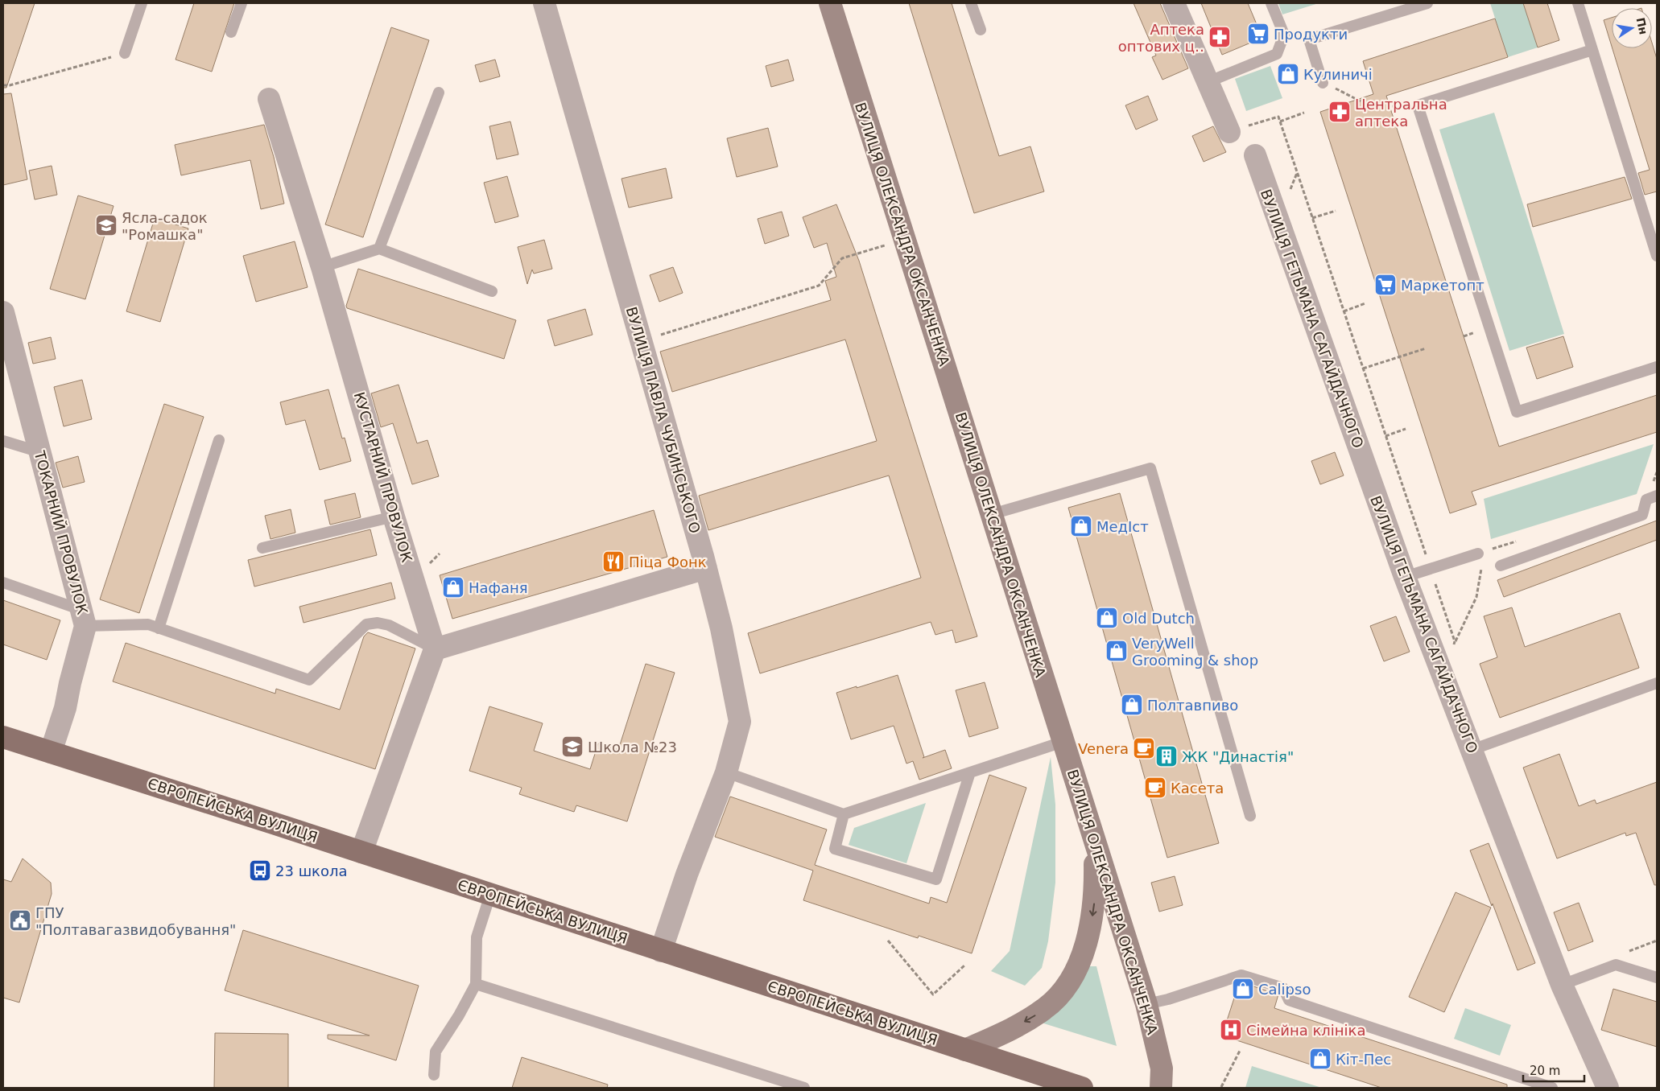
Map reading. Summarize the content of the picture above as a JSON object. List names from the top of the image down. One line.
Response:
{"streets":{"main road":["ВУЛИЦЯ ОЛЕКСАНДРА ОКСАНЧЕНКА","ЄВРОПЕЙСЬКА ВУЛИЦЯ"],"street":["ВУЛИЦЯ ГЕТЬМАНА САГАЙДАЧНОГО","ВУЛИЦЯ ПАВЛА ЧУБИНСЬКОГО","КУСТАРНИЙ ПРОВУЛОК","ТОКАРНИЙ ПРОВУЛОК"]},"crossings":[["ВУЛИЦЯ ПАВЛА ЧУБИНСЬКОГО","ЄВРОПЕЙСЬКА ВУЛИЦЯ"],["ТОКАРНИЙ ПРОВУЛОК","ЄВРОПЕЙСЬКА ВУЛИЦЯ"]],"places":{"supermarket":["Продукти","Маркетопт"],"pharmacy":["Аптека оптових ц‥","Центральна аптека"],"shop":["Кулиничі","МедІст","Нафаня","Old Dutch","VeryWell Grooming & shop","Полтавпиво","Calipso","Кіт-Пес"],"school or university":["Ясла-садок \"Ромашка\"","Школа №23"],"restaurant":["Піца Фонк"],"cafe":["Venera","Касета"],"building":["ЖК \"Династія\""],"bus stop":["23 школа"],"public building":["ГПУ \"Полтавагазвидобування\""],"hospital":["Сімейна клініка"]},"scale_bar":"20 m","north":"right"}
